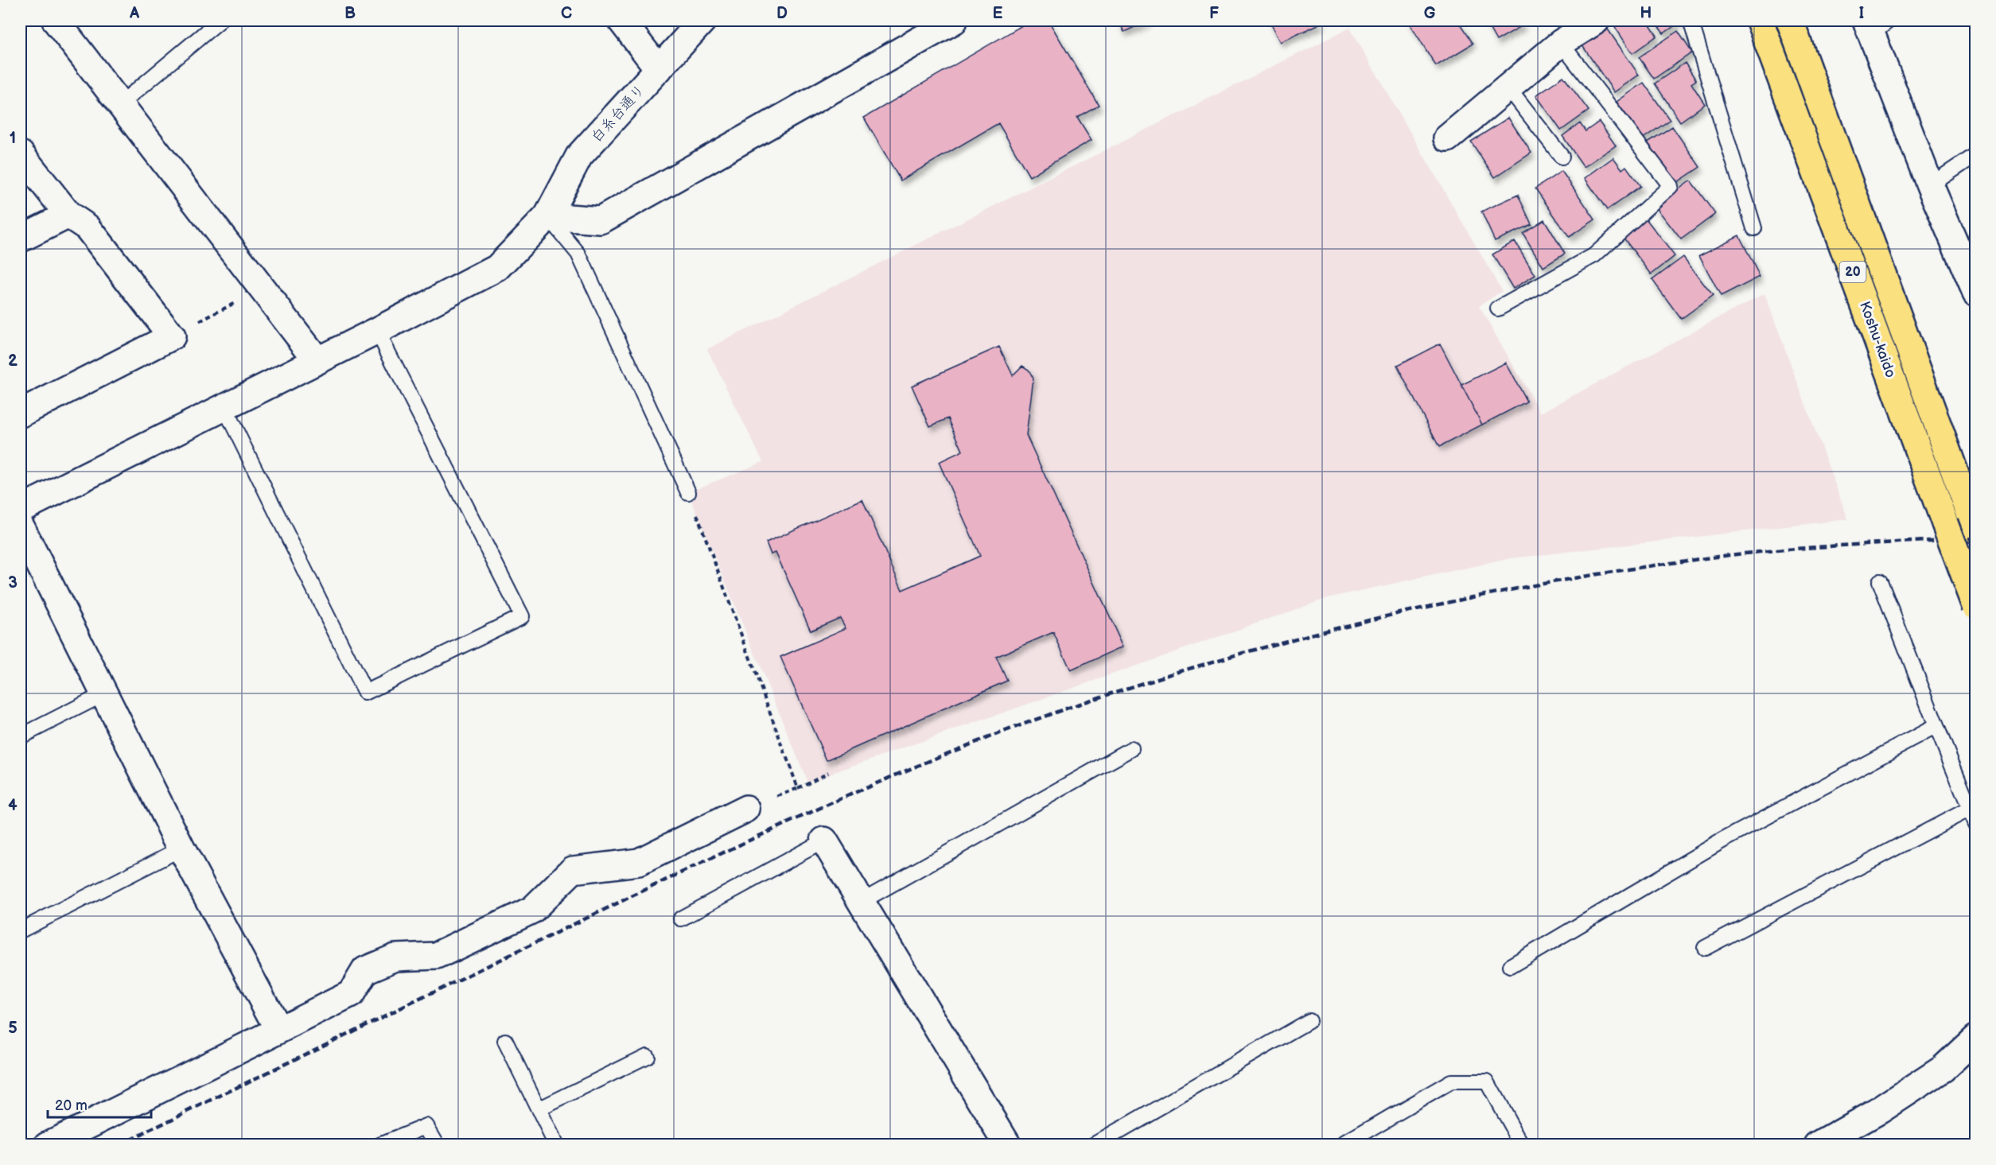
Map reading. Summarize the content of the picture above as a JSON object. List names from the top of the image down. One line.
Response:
{"streets":{"highway":["20","Koshu-kaido"],"street":["白糸台通り"]},"scale_bar":"20 m","grid":{"columns":["A","B","C","D","E","F","G","H","I"],"rows":["1","2","3","4","5"]}}
